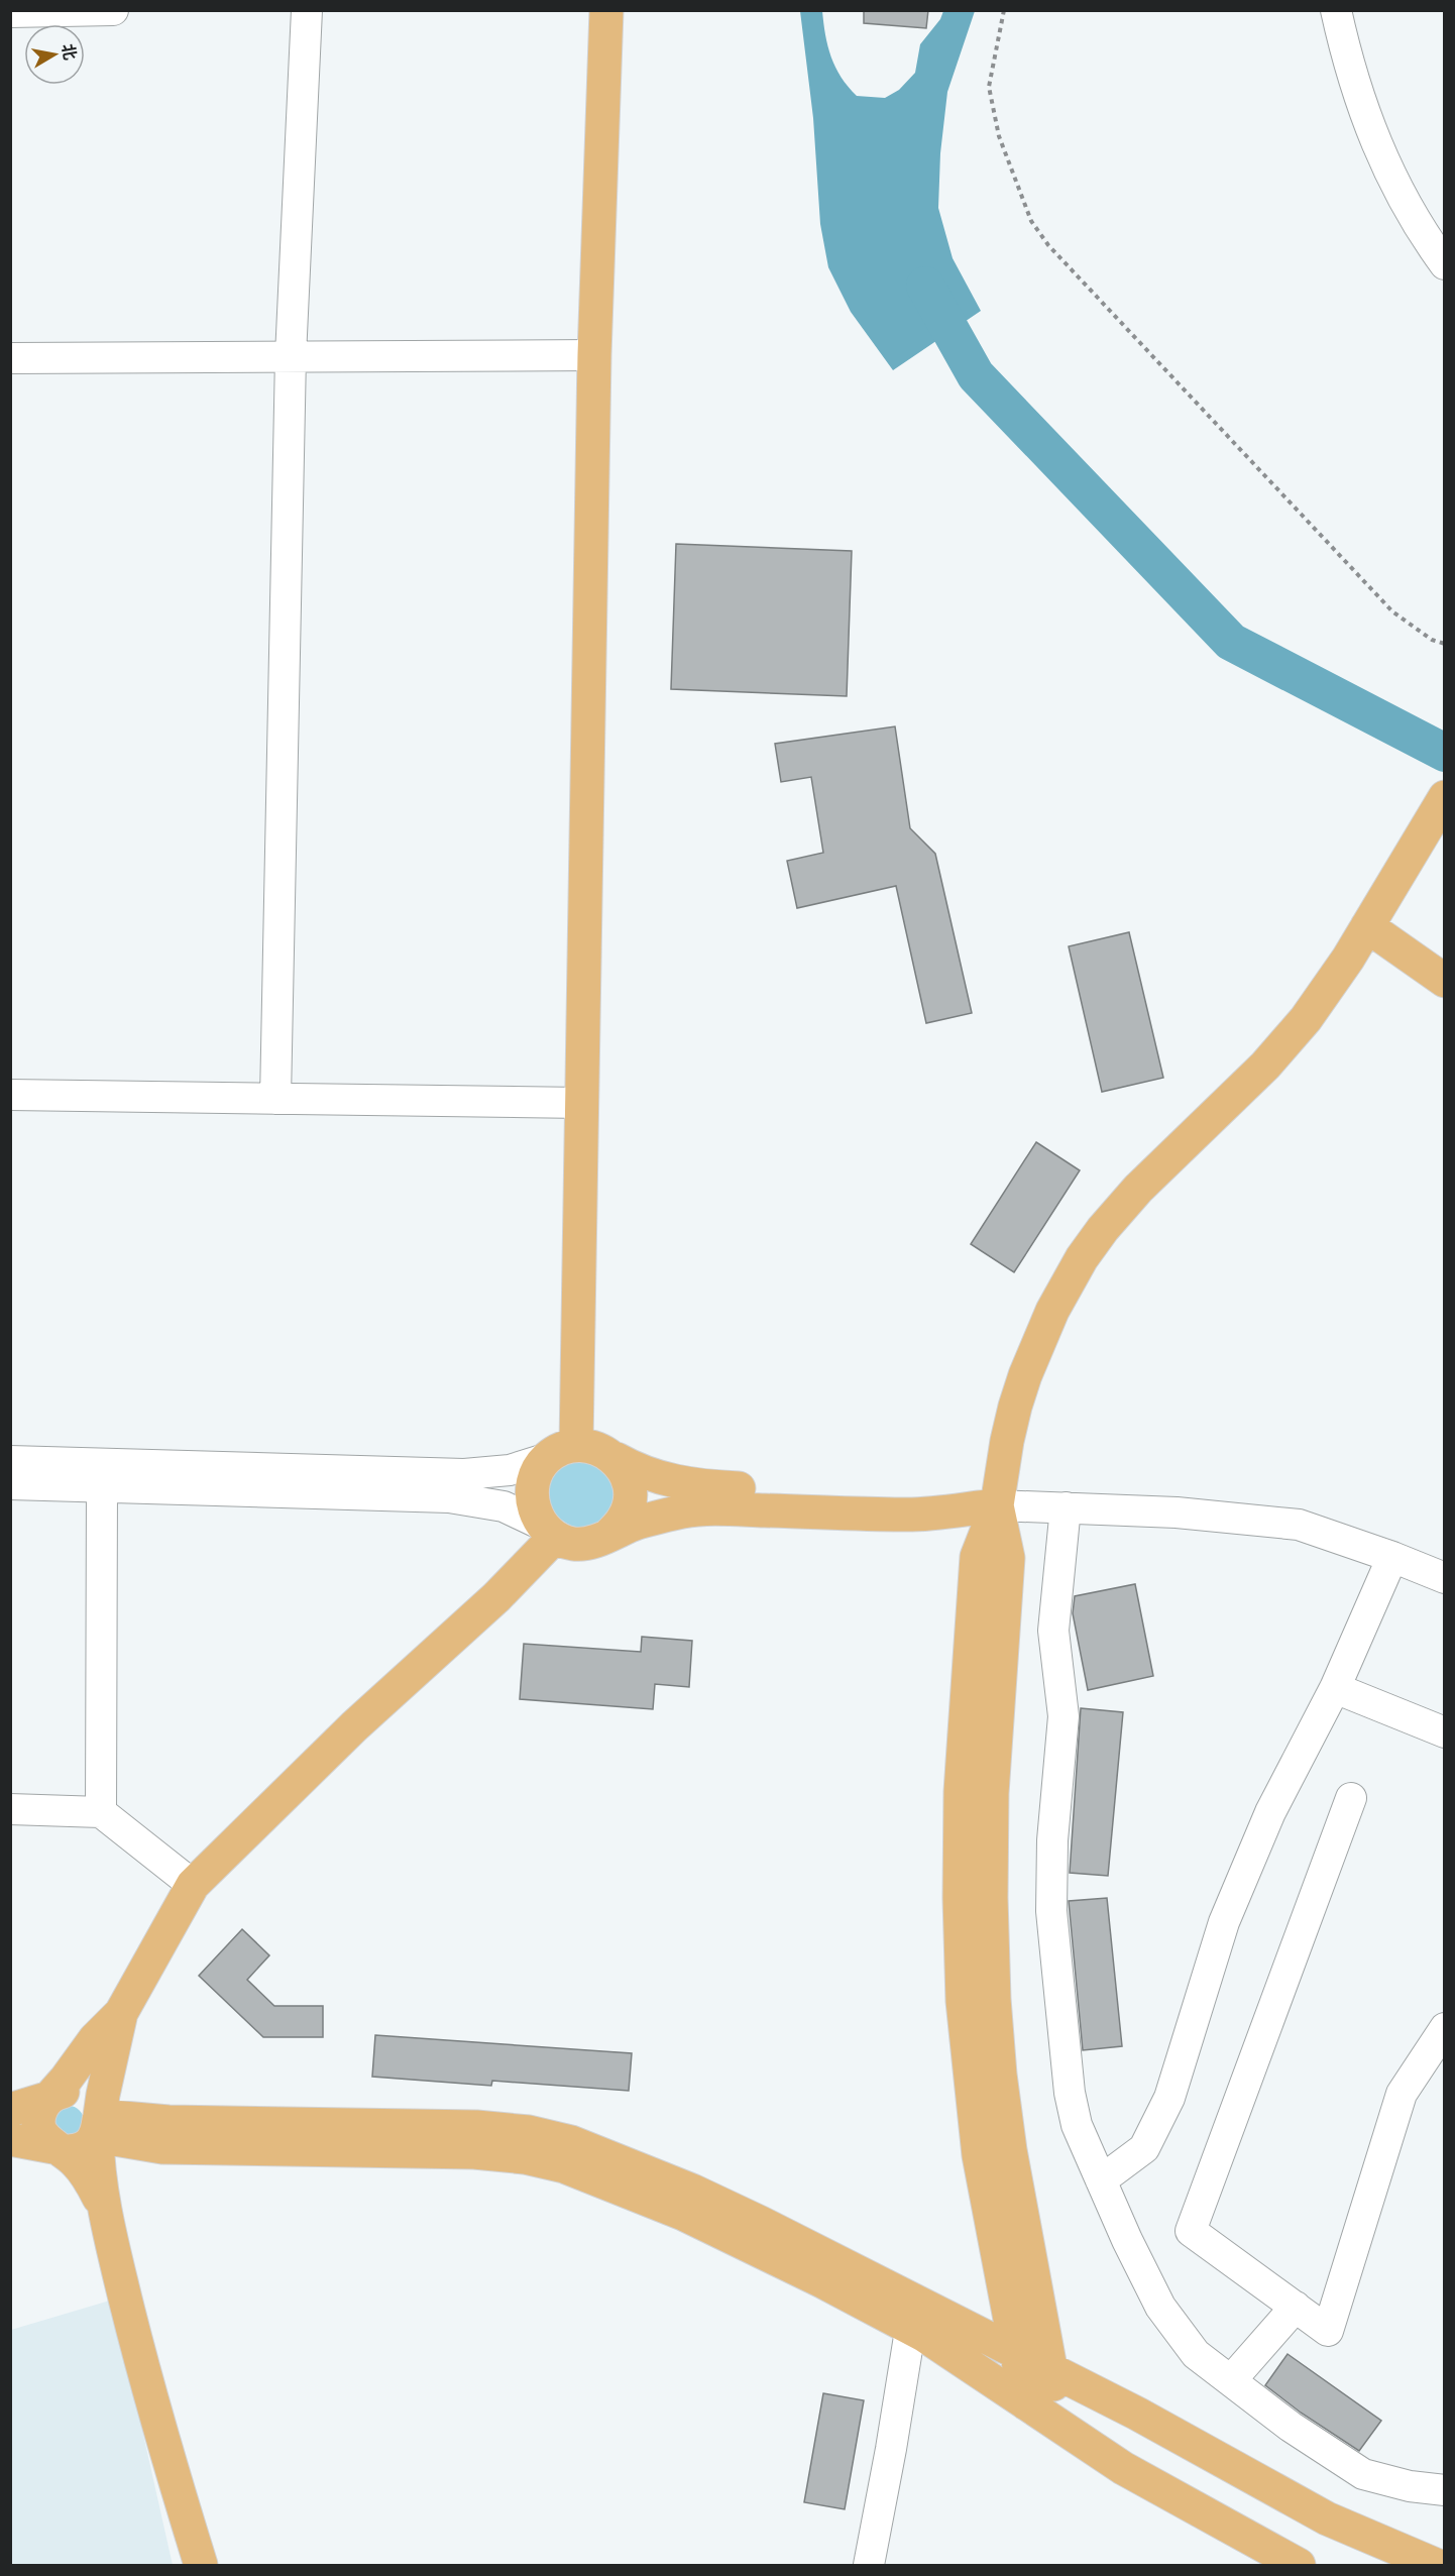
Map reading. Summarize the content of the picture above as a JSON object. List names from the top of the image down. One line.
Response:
{"north":"right"}
